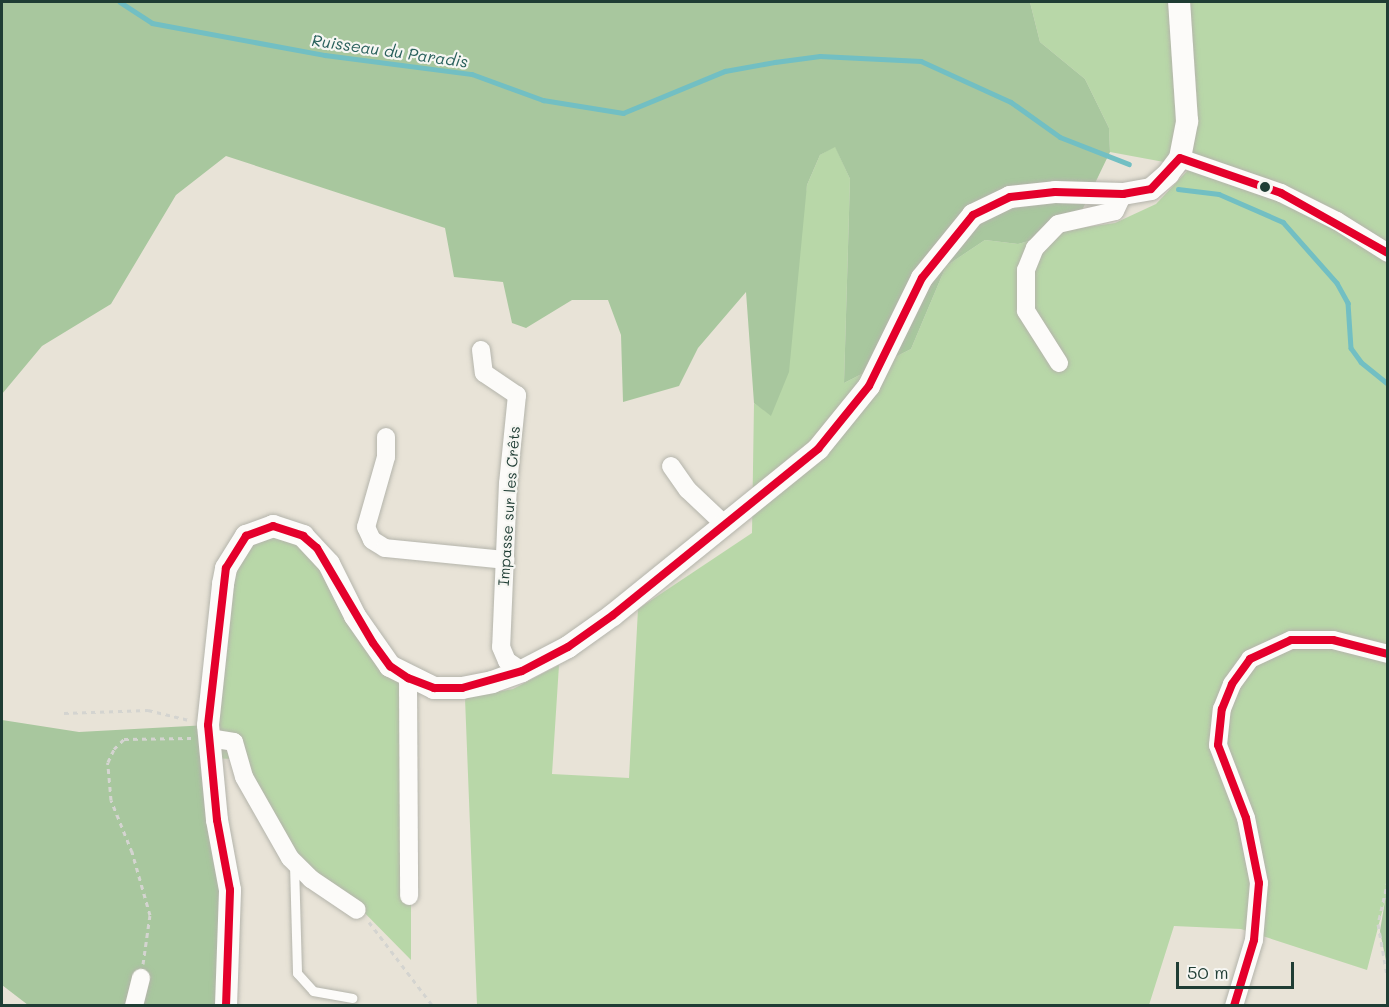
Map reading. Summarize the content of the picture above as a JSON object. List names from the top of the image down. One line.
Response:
{"streets":{"street":["Impasse sur les Crêts"]},"water":["Ruisseau du Paradis"],"scale_bar":"50 m"}
